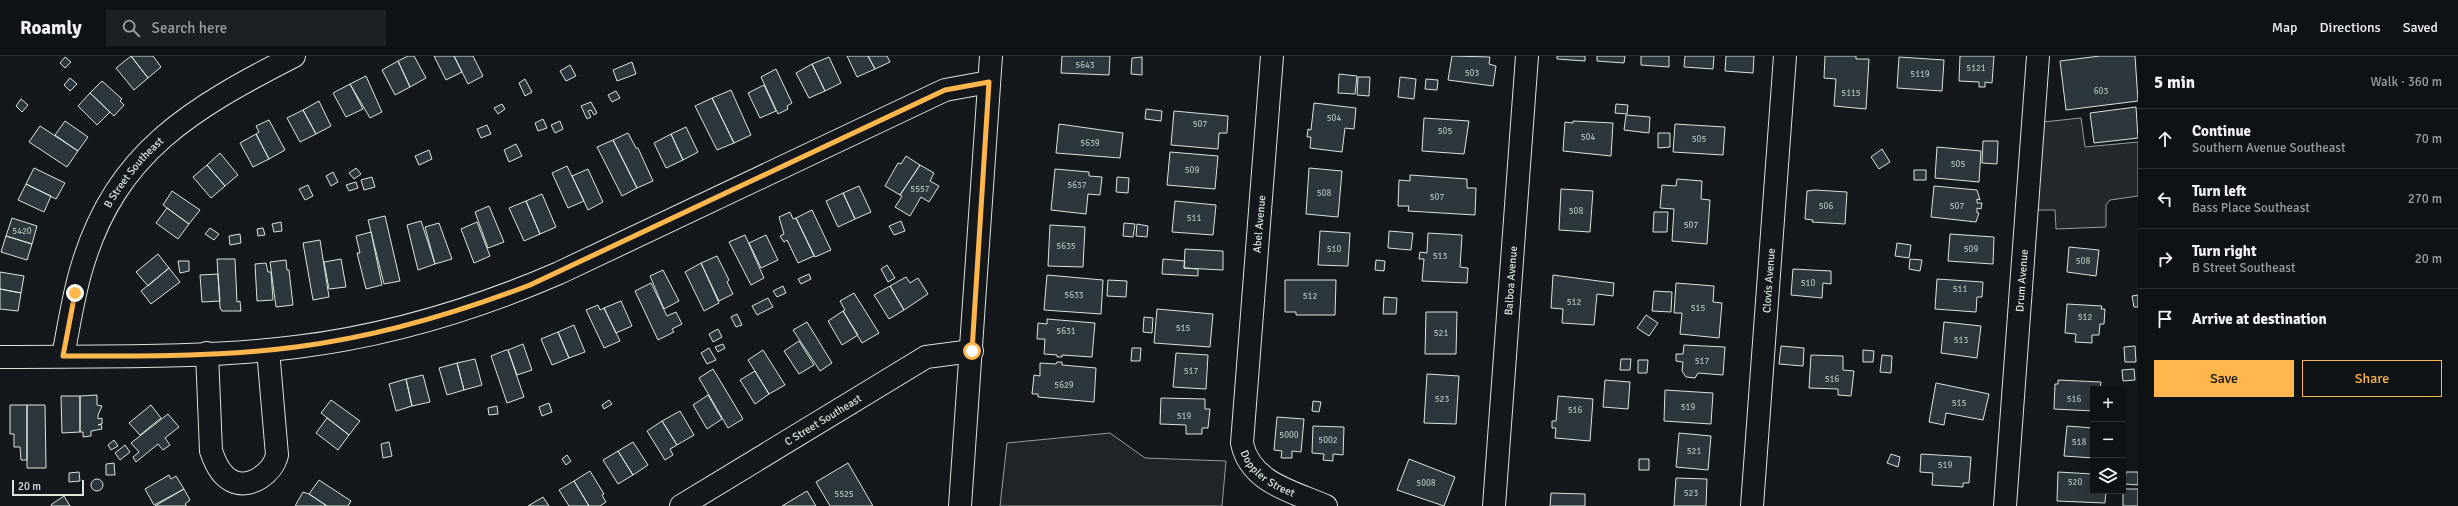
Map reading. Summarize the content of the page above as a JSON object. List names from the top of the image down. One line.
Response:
{"streets":{"street":["B Street Southeast","Abel Avenue","Balboa Avenue","Clovis Avenue","Drum Avenue","C Street Southeast","Doppler Street"]},"crossings":[["Abel Avenue","Doppler Street"]],"house_numbers":["5643","5121","503","5119","603","5115","504","507","505","504","505","5639","505","509","5637","5557","508","507","506","507","508","511","507","5420","5635","510","509","513","508","510","511","5633","512","512","515","512","515","5631","521","513","517","517","516","5629","523","516","515","519","516","519","5000","5002","518","521","519","520","5008","523","5525"],"scale_bar":"20 m","page":{"header":"Roamly","search":"Search here","nav":["Map","Directions","Saved"],"heading":["5 min","Walk · 360 m"],"list":[["Continue","Southern Avenue Southeast","70 m"],["Turn left","Bass Place Southeast","270 m"],["Turn right","B Street Southeast","20 m"],"Arrive at destination"],"buttons":["Save","Share"],"map_buttons":["+","−"],"scale":"20 m"}}
